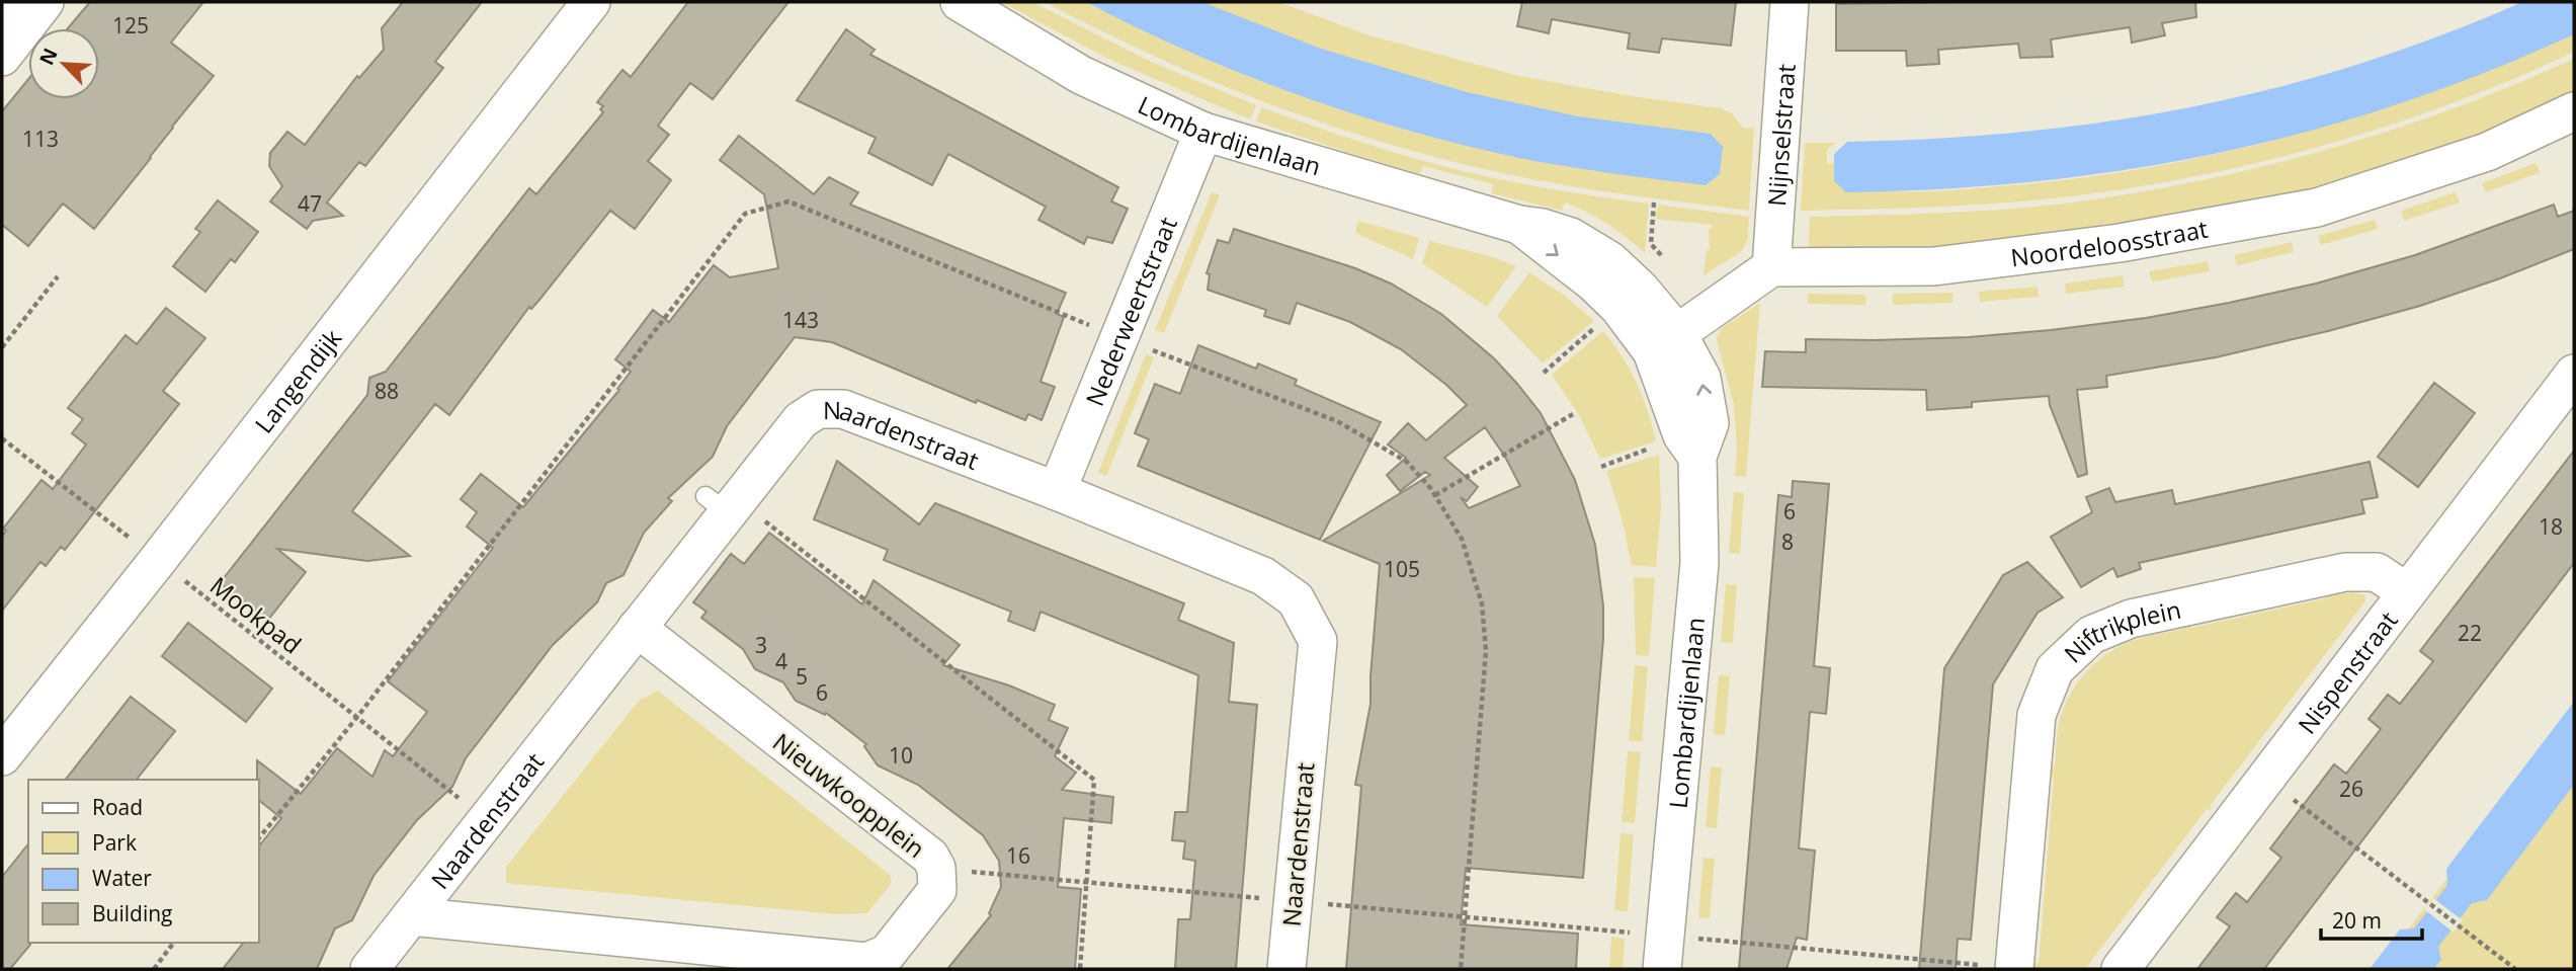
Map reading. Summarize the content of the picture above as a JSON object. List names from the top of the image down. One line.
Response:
{"streets":{"street":["Lombardijenlaan","Nijnselstraat","Noordeloosstraat","Nederweertstraat","Langendijk","Naardenstraat","Niftrikplein","Nispenstraat","Nieuwkoopplein"],"path":["Mookpad"]},"crossings":[["Lombardijenlaan","Nederweertstraat"],["Nijnselstraat","Noordeloosstraat"],["Nederweertstraat","Naardenstraat"],["Langendijk","Mookpad"],["Naardenstraat","Mookpad"],["Naardenstraat","Nieuwkoopplein"],["Niftrikplein","Nispenstraat"]],"house_numbers":["125","113","47","143","88","6","18","8","105","22","3","4","5","6","10","26","16"],"legend":["Road","Park","Water","Building"],"scale_bar":"20 m","north":"top left"}
